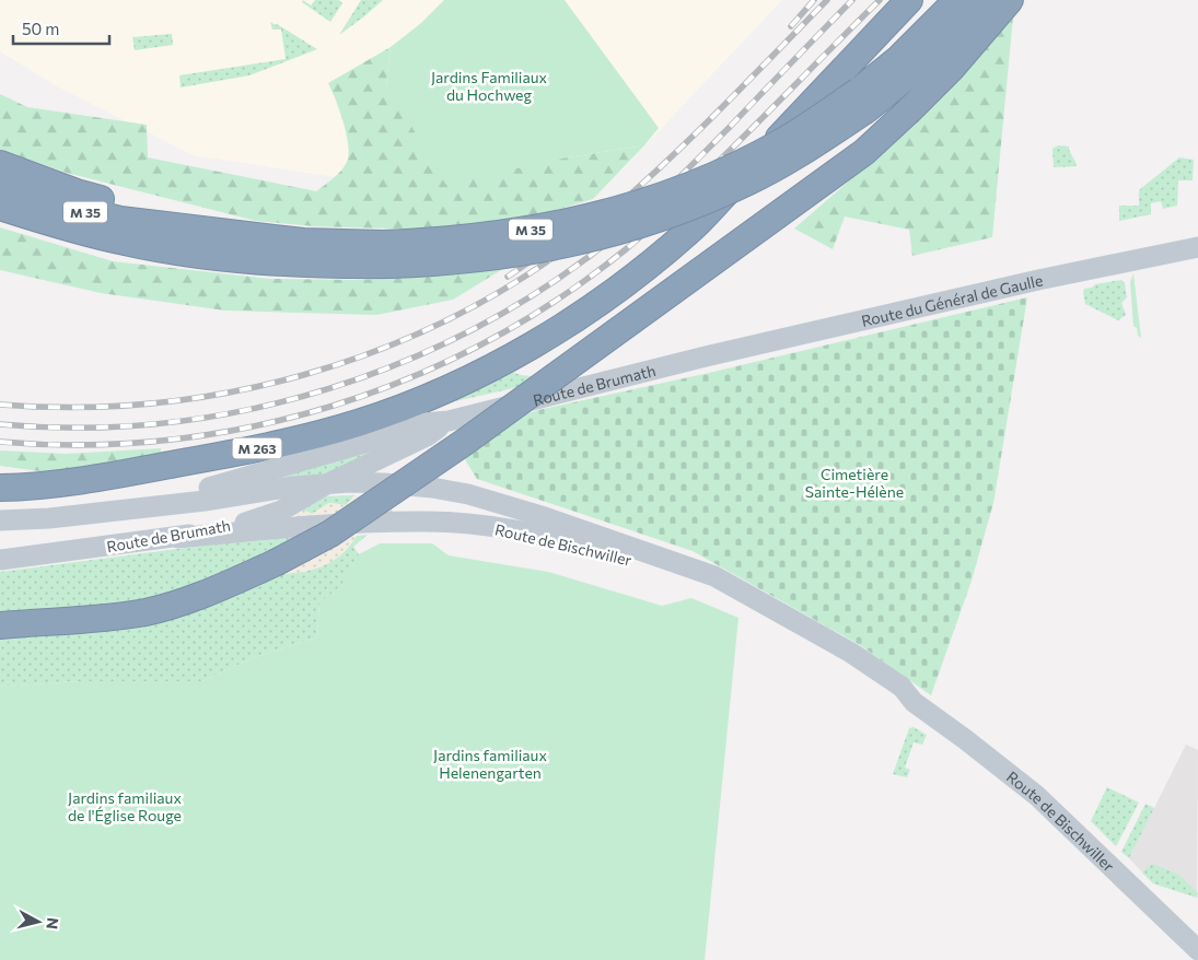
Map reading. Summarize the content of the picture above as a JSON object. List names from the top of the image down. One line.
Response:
{"streets":{"highway":["M 35","M 263"],"main road":["Route du Général de Gaulle","Route de Brumath","Route de Bischwiller"]},"crossings":[["Route du Général de Gaulle","Route de Brumath"],["Route de Brumath","Route de Bischwiller"]],"parks":["Jardins Familiaux du Hochweg","Cimetière Sainte-Hélène","Jardins familiaux Helenengarten","Jardins familiaux de l'Église Rouge"],"scale_bar":"50 m","north":"right"}
